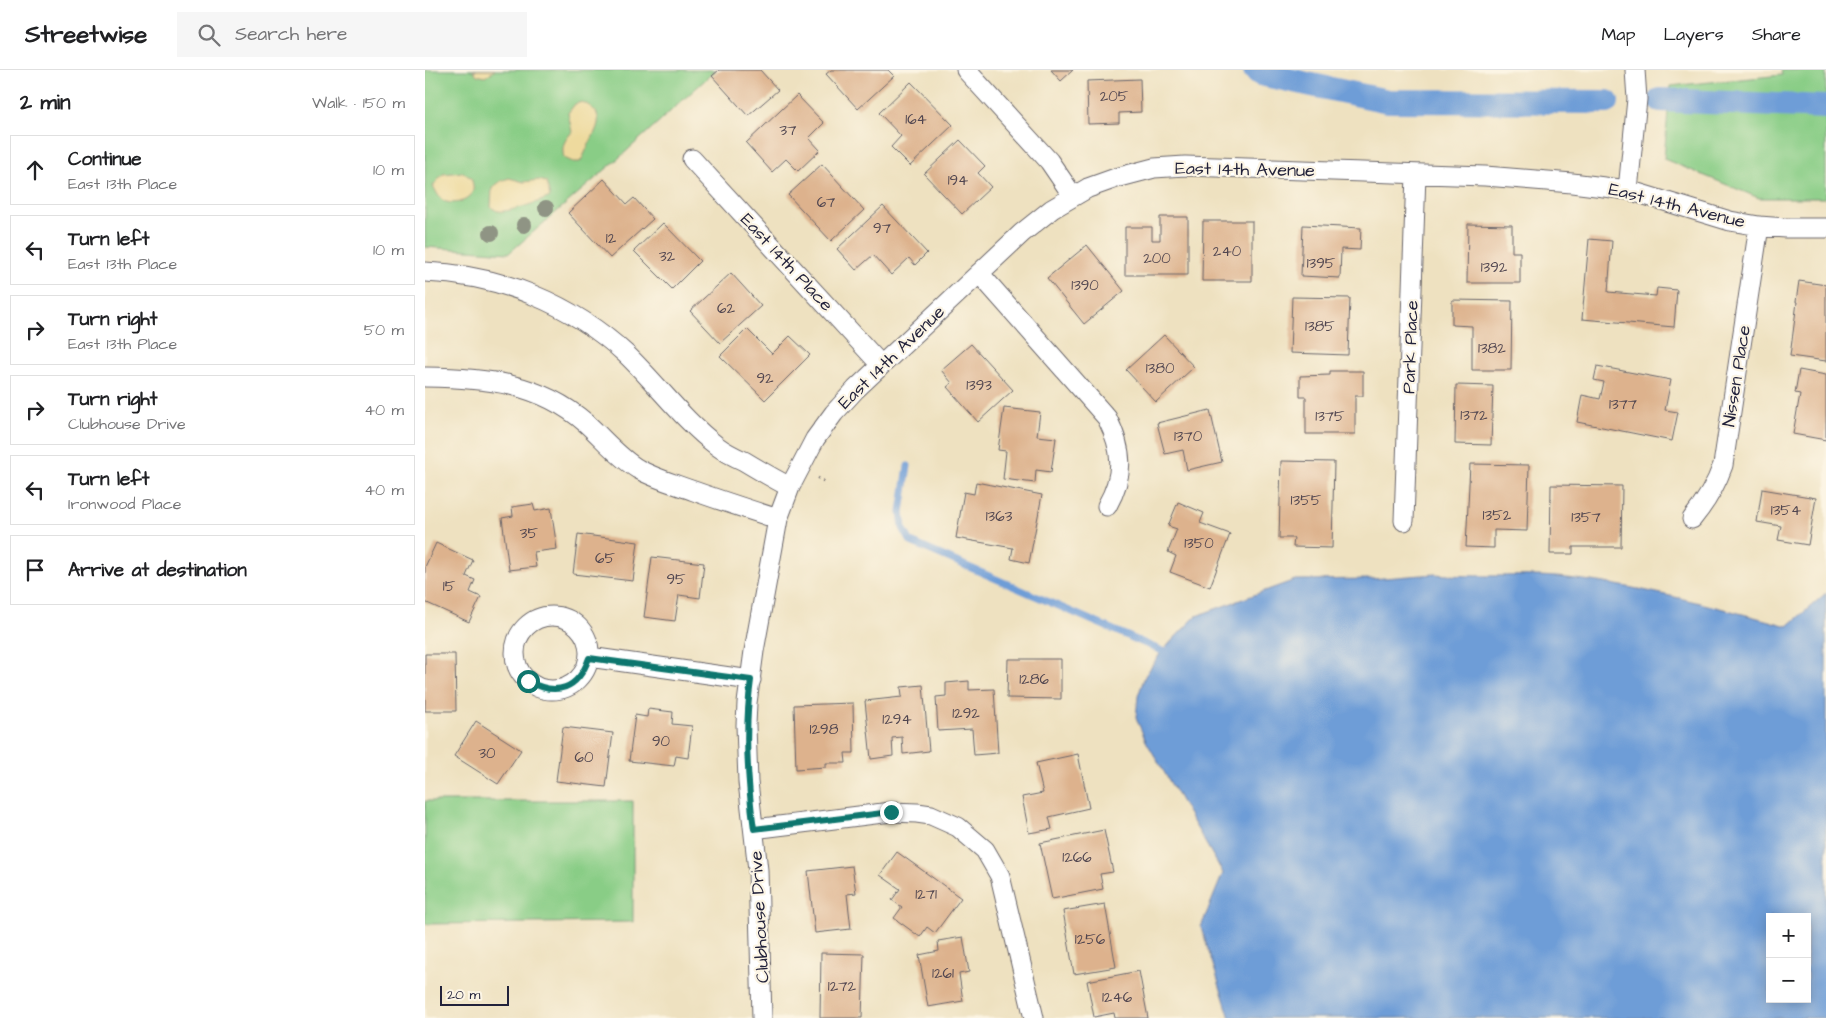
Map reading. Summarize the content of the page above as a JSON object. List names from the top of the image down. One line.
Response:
{"streets":{"street":["East 14th Avenue","East 14th Place","Park Place","Nissen Place","Clubhouse Drive"]},"crossings":[["East 14th Avenue","East 14th Place"],["East 14th Avenue","Park Place"],["East 14th Avenue","Nissen Place"],["East 14th Avenue","Clubhouse Drive"]],"house_numbers":["205","164","37","194","67","97","12","240","32","200","1395","1392","1390","62","1385","1382","1380","92","1393","1377","1372","1375","1370","1355","1354","1352","1363","1357","35","1350","65","95","15","1286","1292","1294","1298","90","30","60","1266","1271","1256","1261","1272","1246"],"scale_bar":"20 m","page":{"header":"Streetwise","search":"Search here","nav":["Map","Layers","Share"],"heading":["2 min","Walk · 150 m"],"list":[["Continue","East 13th Place","10 m"],["Turn left","East 13th Place","10 m"],["Turn right","East 13th Place","50 m"],["Turn right","Clubhouse Drive","40 m"],["Turn left","Ironwood Place","40 m"],"Arrive at destination"],"map_buttons":["+","−"],"scale":"20 m"}}
